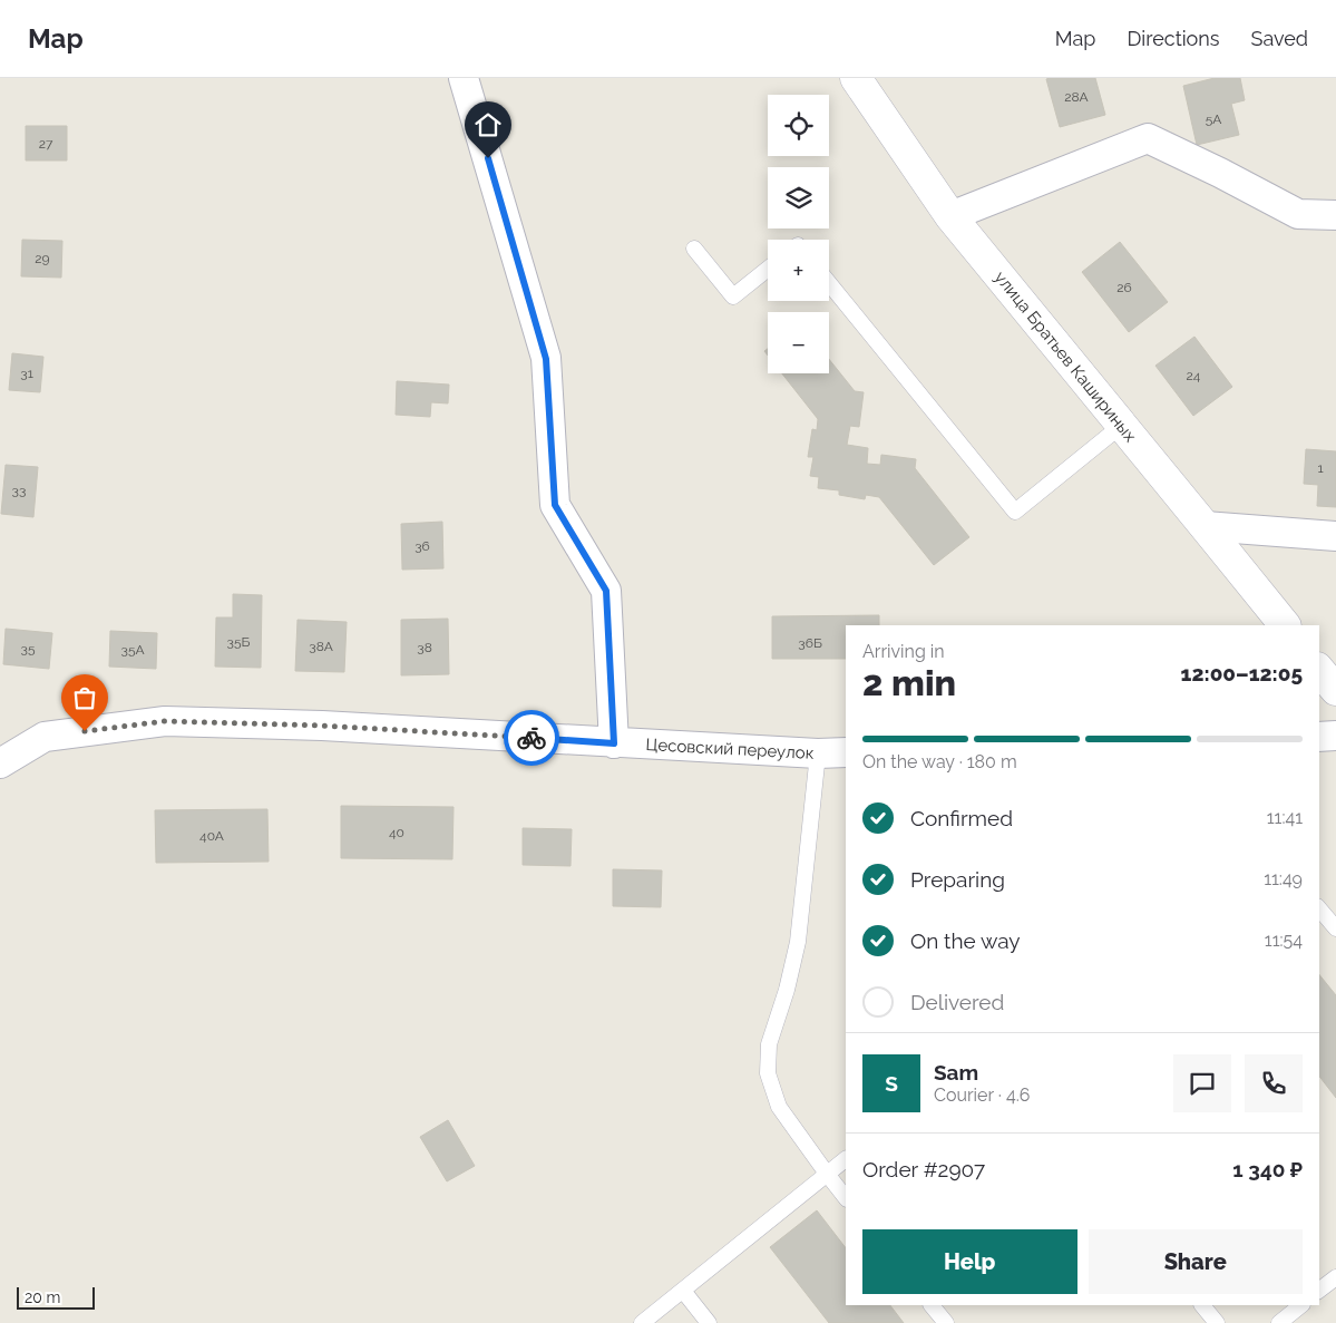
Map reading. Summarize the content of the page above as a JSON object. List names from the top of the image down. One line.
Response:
{"streets":{"main road":["улица Братьев Кашириных"],"street":["Цесовский переулок"]},"house_numbers":["28А","5А","27","29","26","31","24","1","33","36","35Б","36Б","38А","38","35","35А","40","40А"],"scale_bar":"20 m","page":{"header":"Map","nav":["Map","Directions","Saved"],"map_buttons":["+","−"],"heading":["2 min","Arriving in","12:00–12:05"],"panel":["Sam","Courier · 4.6","Order #2907","1 340 ₽"],"bar":"On the way · 180 m","list":[["Confirmed","11:41"],["Preparing","11:49"],["On the way","11:54"],"Delivered"],"round":"S","buttons":["Help","Share"],"scale":"20 m"}}
